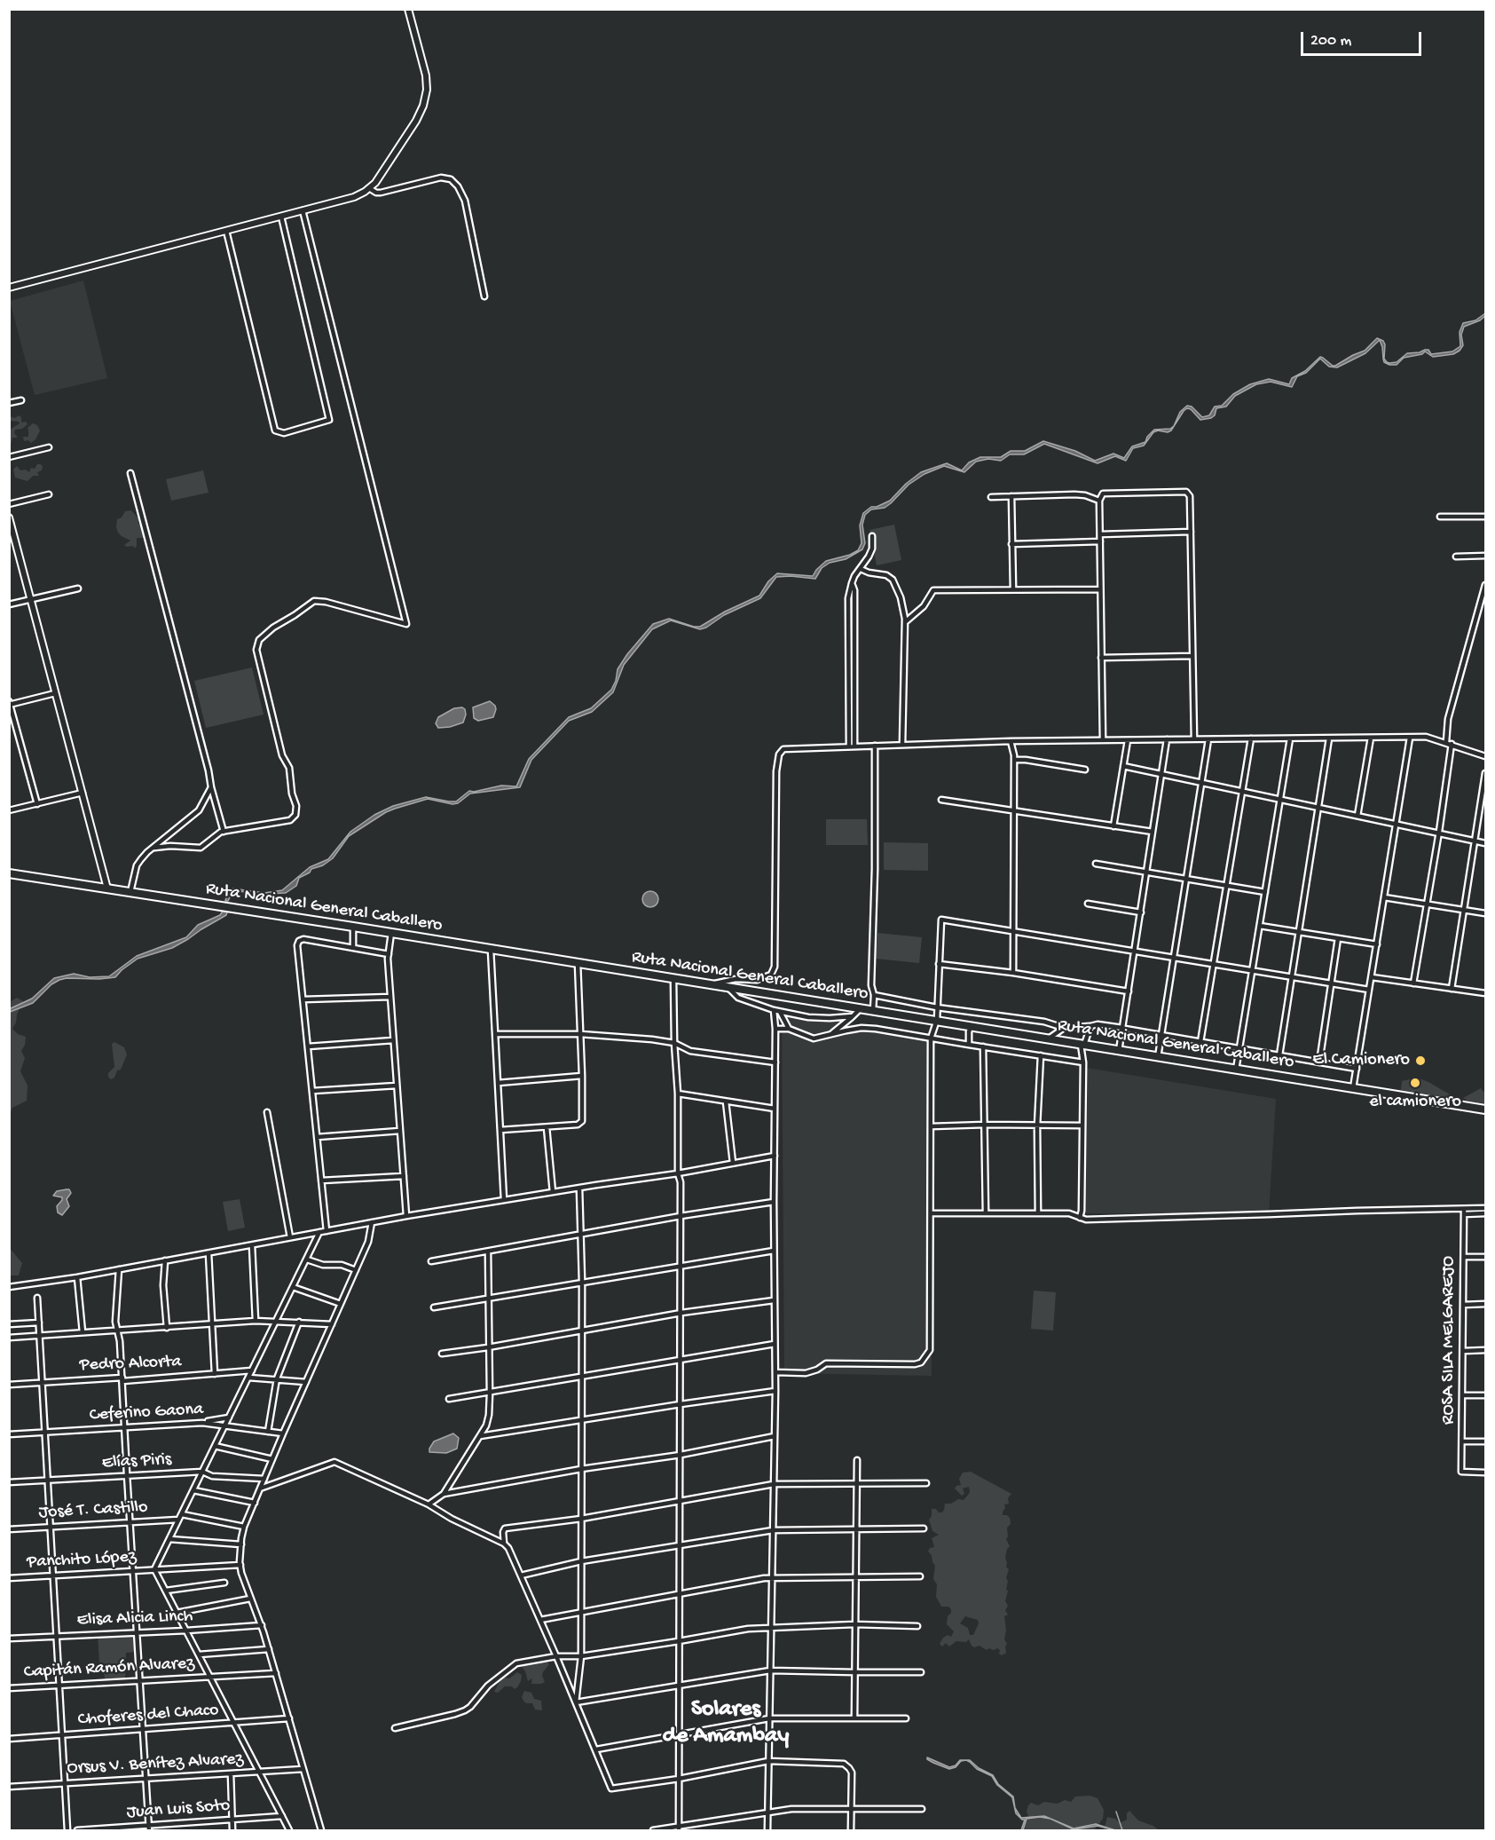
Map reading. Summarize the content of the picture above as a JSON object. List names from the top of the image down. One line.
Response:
{"streets":{"highway":["Ruta Nacional General Caballero"],"street":["ROSA SILA MELGAREJO","Pedro Alcorta","Ceferino Gaona","Elías Piris","José T. Castillo","Panchito López","Elisa Alicia Linch","Capitán Ramón Alvarez","Choferes del Chaco","Orsus V. Benítez Alvarez","Juan Luis Soto"]},"districts":["Solares de Amambay"],"places":["El Camionero","el camionero"],"scale_bar":"200 m"}
